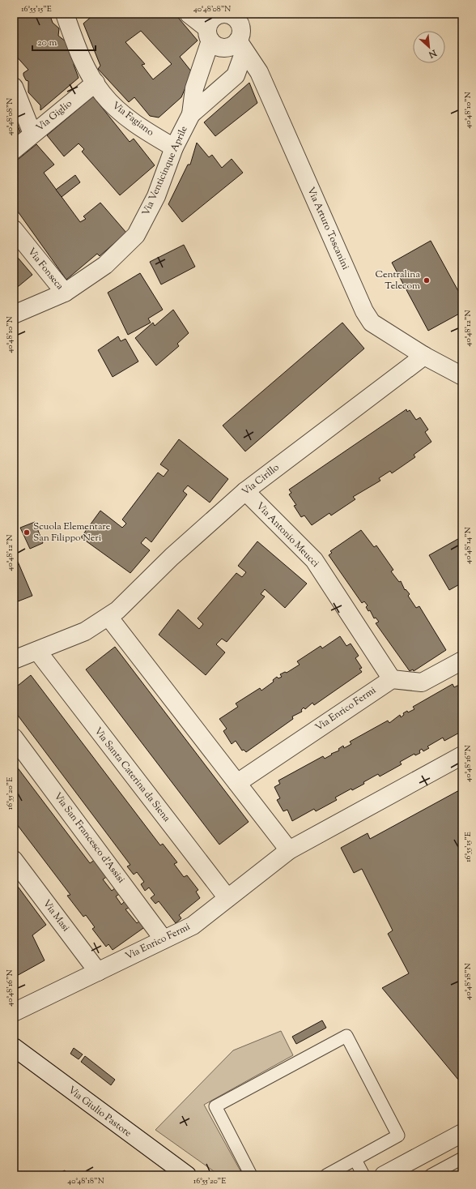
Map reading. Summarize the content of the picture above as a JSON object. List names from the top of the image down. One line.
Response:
{"streets":{"street":["Via Giglio","Via Fagiano","Via Venticinque Aprile","Via Arturo Toscanini","Via Fonseca","Via Cirillo","Via Antonio Meucci","Via Enrico Fermi","Via Santa Caterina da Siena","Via San Francesco d'Assisi","Via Masi","Via Giulio Pastore"]},"crossings":[["Via Giglio","Via Fagiano"],["Via Fagiano","Via Venticinque Aprile"],["Via Venticinque Aprile","Via Arturo Toscanini"],["Via Venticinque Aprile","Via Fonseca"],["Via Arturo Toscanini","Via Cirillo"],["Via Cirillo","Via Antonio Meucci"],["Via Cirillo","Via Santa Caterina da Siena"],["Via Antonio Meucci","Via Enrico Fermi"],["Via Enrico Fermi","Via Santa Caterina da Siena"],["Via Enrico Fermi","Via San Francesco d'Assisi"],["Via Enrico Fermi","Via Masi"]],"places":["Centralina Telecom","Scuola Elementare San Filippo Neri"],"scale_bar":"20 m","north":"bottom right","coordinates":["16°55'15\"E","40°48'08\"N","40°48'10\"N","40°48'12\"N","40°48'14\"N","40°48'16\"N","16°55'20\"E","40°48'18\"N"]}
